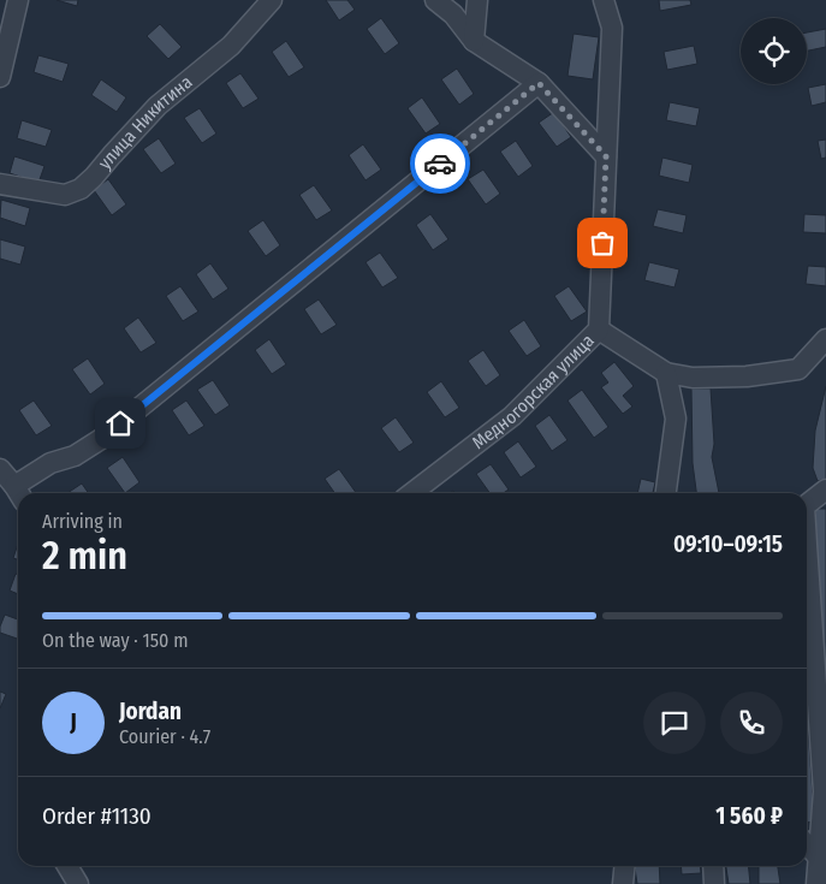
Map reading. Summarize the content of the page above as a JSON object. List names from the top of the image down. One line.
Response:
{"streets":{"street":["улица Никитина","Медногорская улица"]},"page":{"heading":["2 min","Arriving in","09:10–09:15"],"panel":["Jordan","Courier · 4.7","Order #1130","1 560 ₽"],"bar":"On the way · 150 m","round":"J"}}
